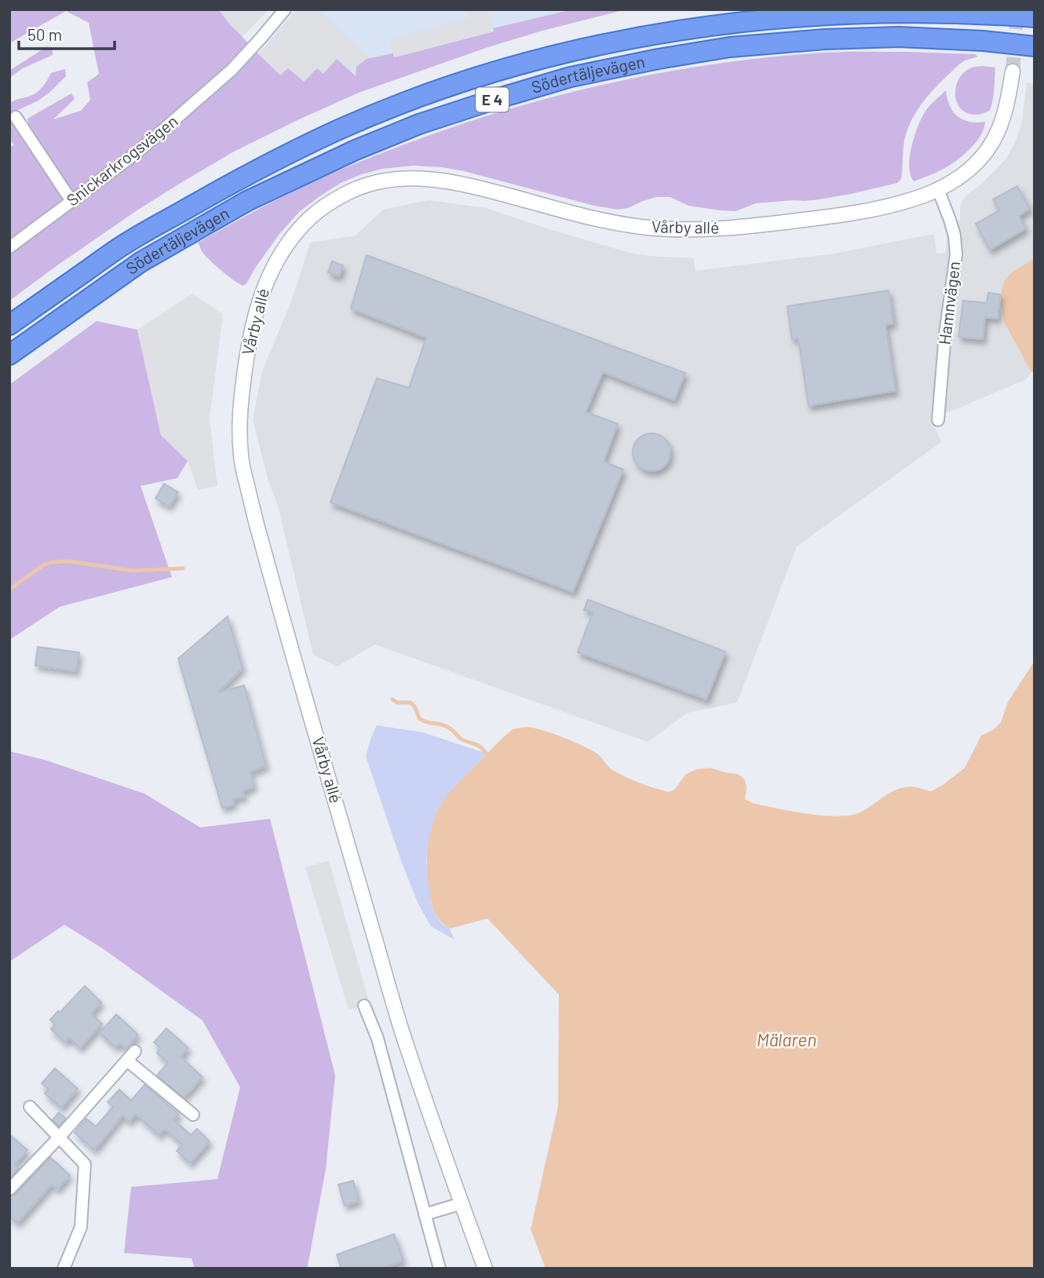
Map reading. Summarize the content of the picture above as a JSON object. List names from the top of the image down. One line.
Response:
{"streets":{"highway":["Södertäljevägen","E 4"],"street":["Snickarkrogsvägen","Vårby allé","Hamnvägen"]},"crossings":[["Vårby allé","Hamnvägen"]],"water":["Mälaren"],"scale_bar":"50 m"}
